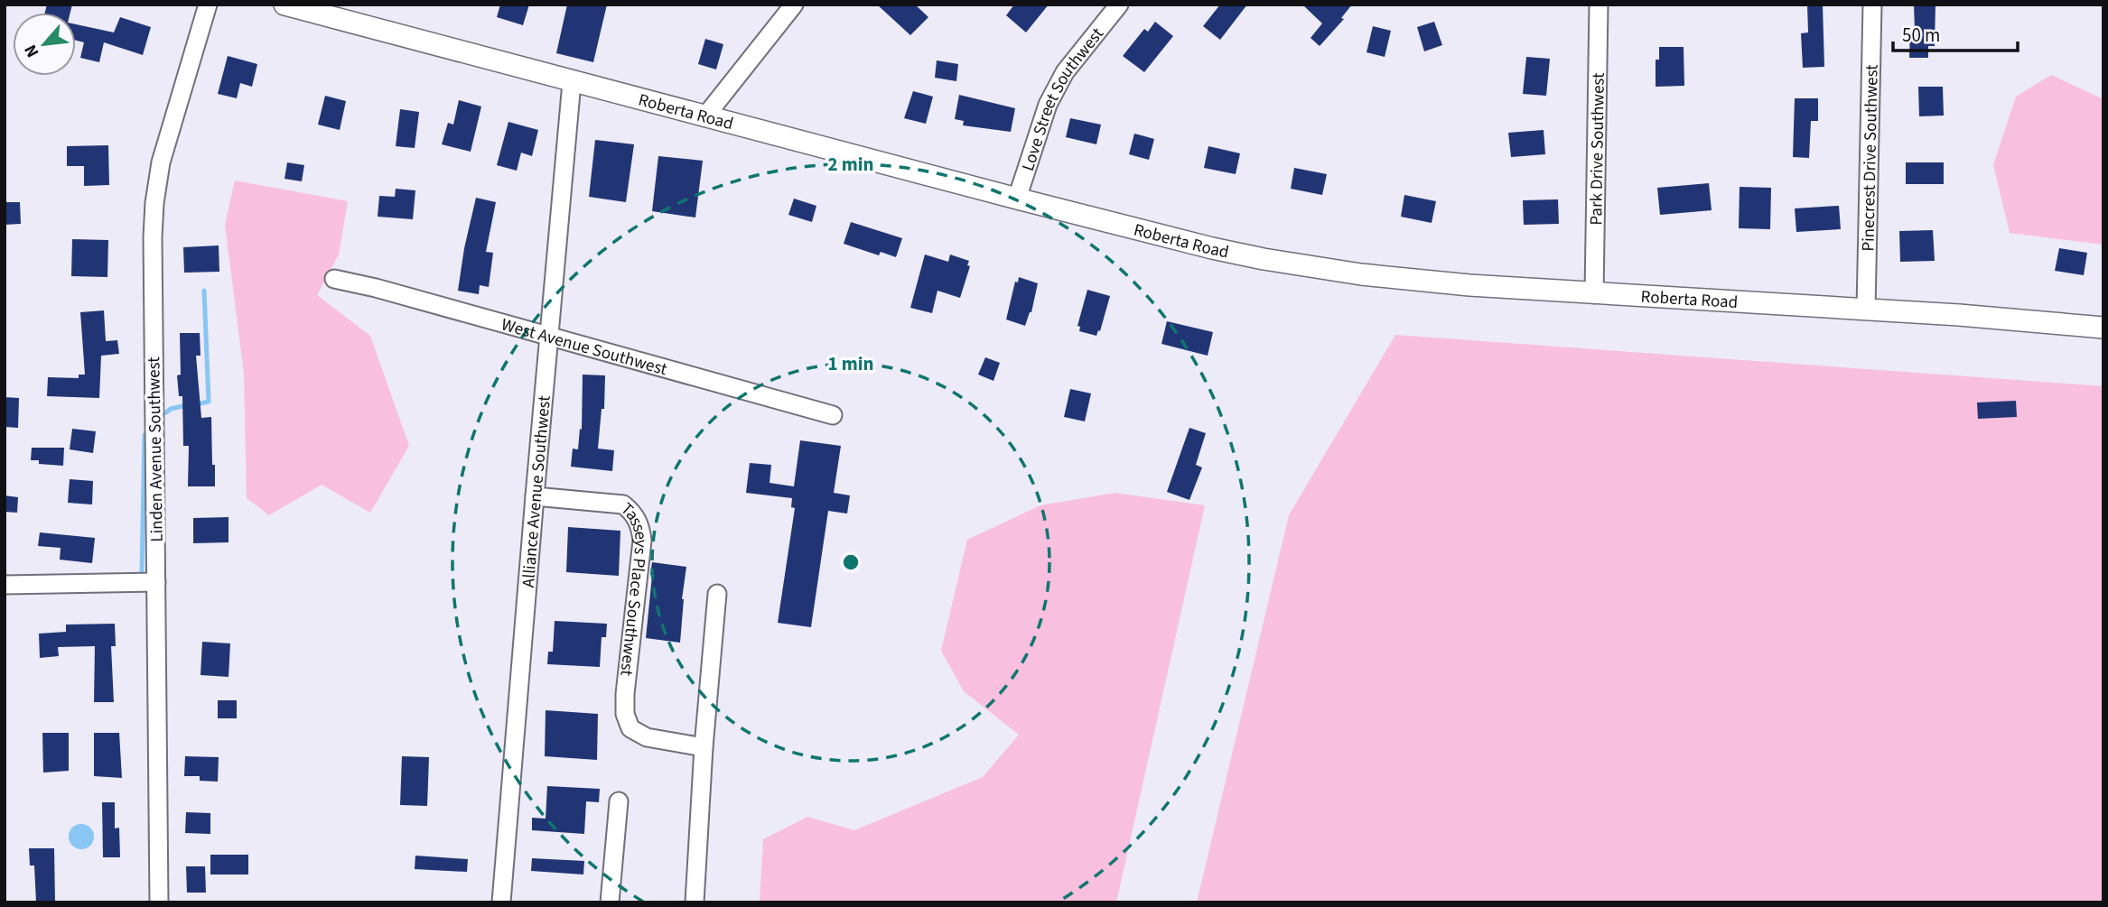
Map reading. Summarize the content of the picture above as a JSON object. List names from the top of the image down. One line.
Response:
{"streets":{"street":["Love Street Southwest","Roberta Road","Park Drive Southwest","Pinecrest Drive Southwest","West Avenue Southwest","Linden Avenue Southwest","Alliance Avenue Southwest","Tasseys Place Southwest"]},"crossings":[["Love Street Southwest","Roberta Road"],["Roberta Road","Park Drive Southwest"],["Roberta Road","Pinecrest Drive Southwest"],["Roberta Road","Alliance Avenue Southwest"],["West Avenue Southwest","Alliance Avenue Southwest"],["Alliance Avenue Southwest","Tasseys Place Southwest"]],"scale_bar":"50 m","north":"bottom left","rings":["2 min","1 min"]}
